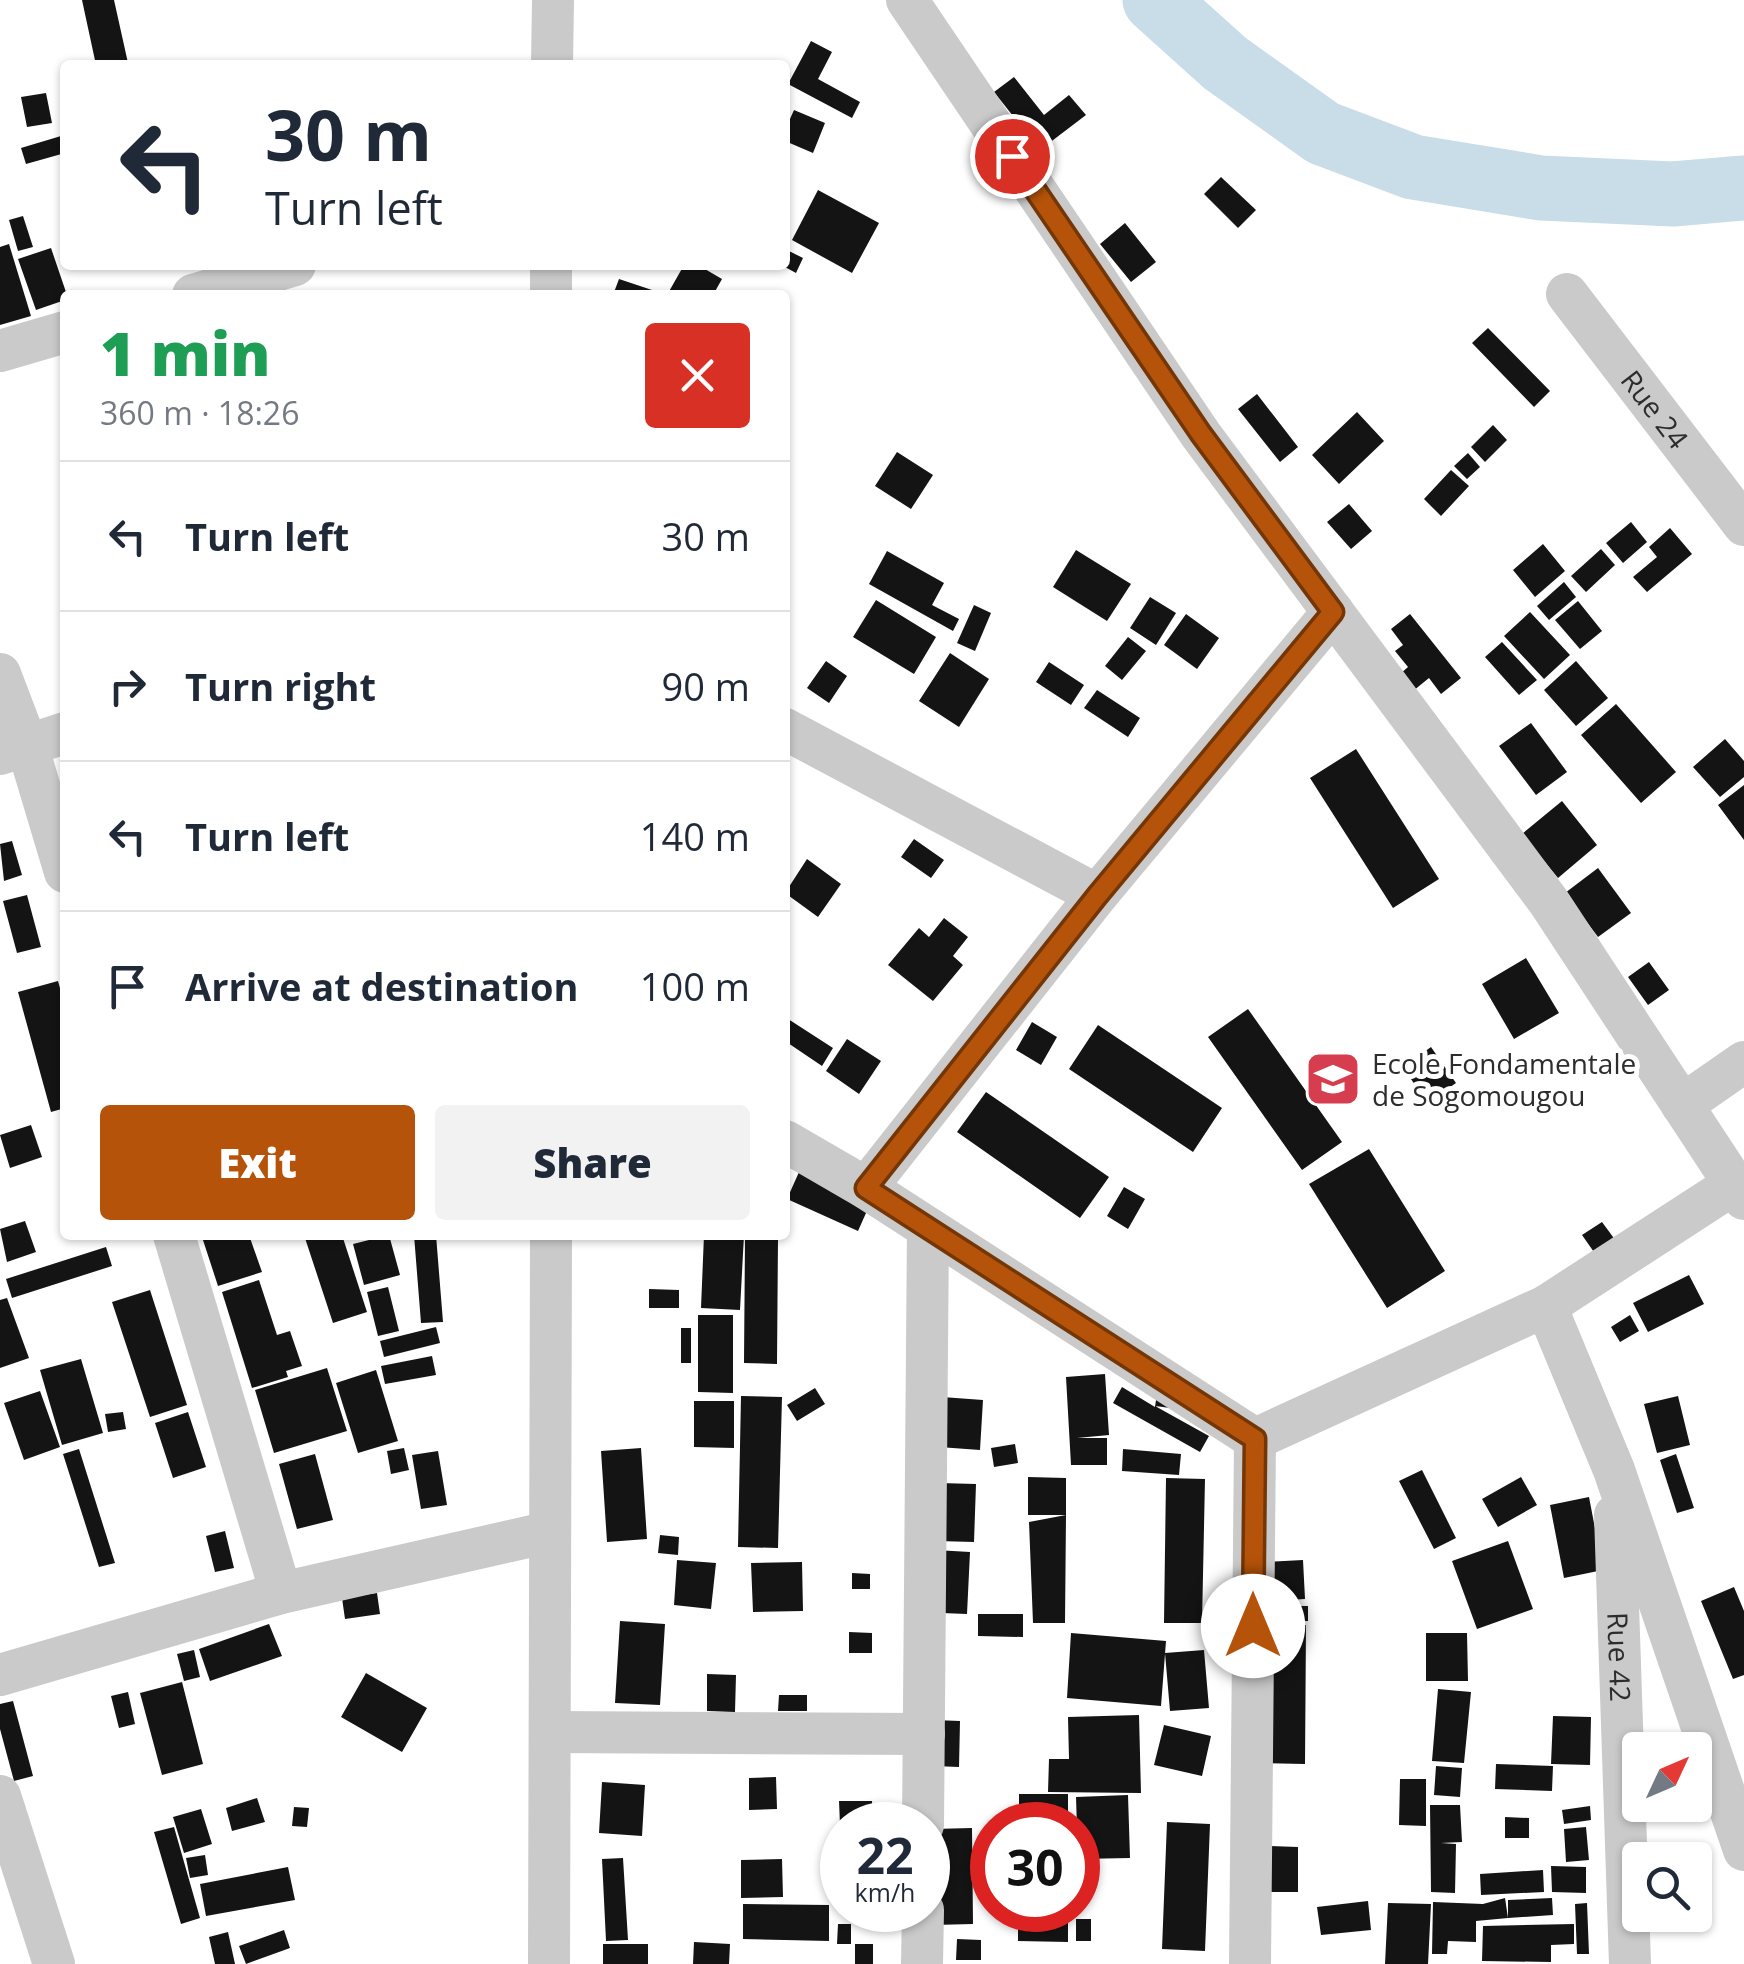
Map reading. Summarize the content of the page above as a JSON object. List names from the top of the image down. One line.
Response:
{"streets":{"street":["Rue 24","Rue 42"]},"places":{"school or university":["Ecole Fondamentale de Sogomougou"]},"north":"top right","page":{"turn":["30 m","Turn left"],"heading":["1 min","360 m · 18:26"],"list":[{"name":"Turn left","value":"30 m"},{"name":"Turn right","value":"90 m"},{"name":"Turn left","value":"140 m"},{"name":"Arrive at destination","value":"100 m"}],"buttons":["Exit","Share"],"speed":"22 km/h","limit":"30"}}
